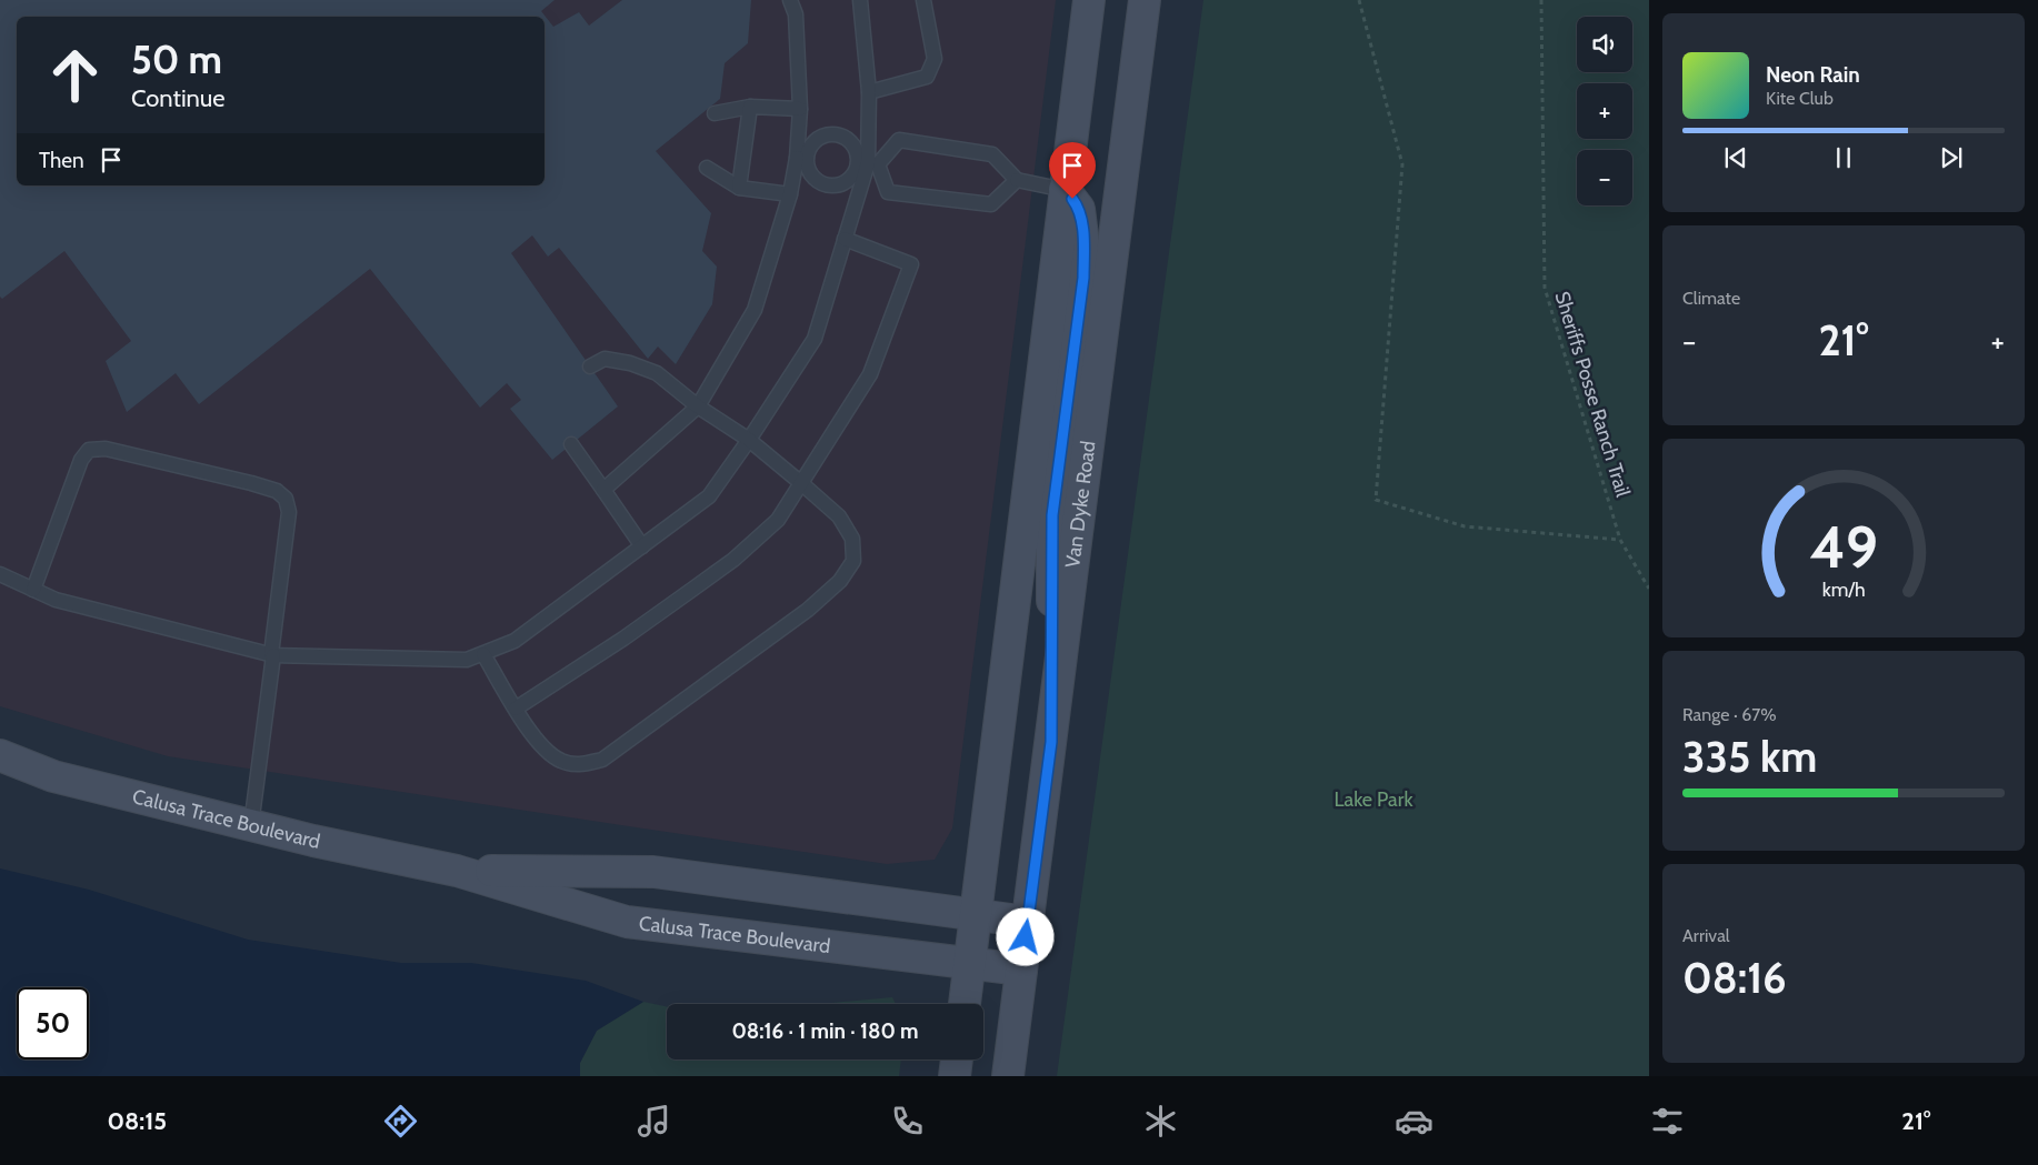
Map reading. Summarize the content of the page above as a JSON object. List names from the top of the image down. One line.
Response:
{"streets":{"main road":["Van Dyke Road","Calusa Trace Boulevard"],"path":["Sheriffs Posse Ranch Trail"]},"crossings":[["Van Dyke Road","Calusa Trace Boulevard"]],"parks":["Lake Park"],"page":{"map_buttons":["+","−"],"turn":["50 m","Continue"],"song":["Neon Rain","Kite Club"],"then":"Then","tile":["Climate",["Range · 67%","335 km"],["Arrival","08:16"]],"heat":["−","21°","+"],"limit":"50","trip":"08:16 · 1 min · 180 m","tabs":["08:15","21°"],"gauge":["49","km/h"]}}
